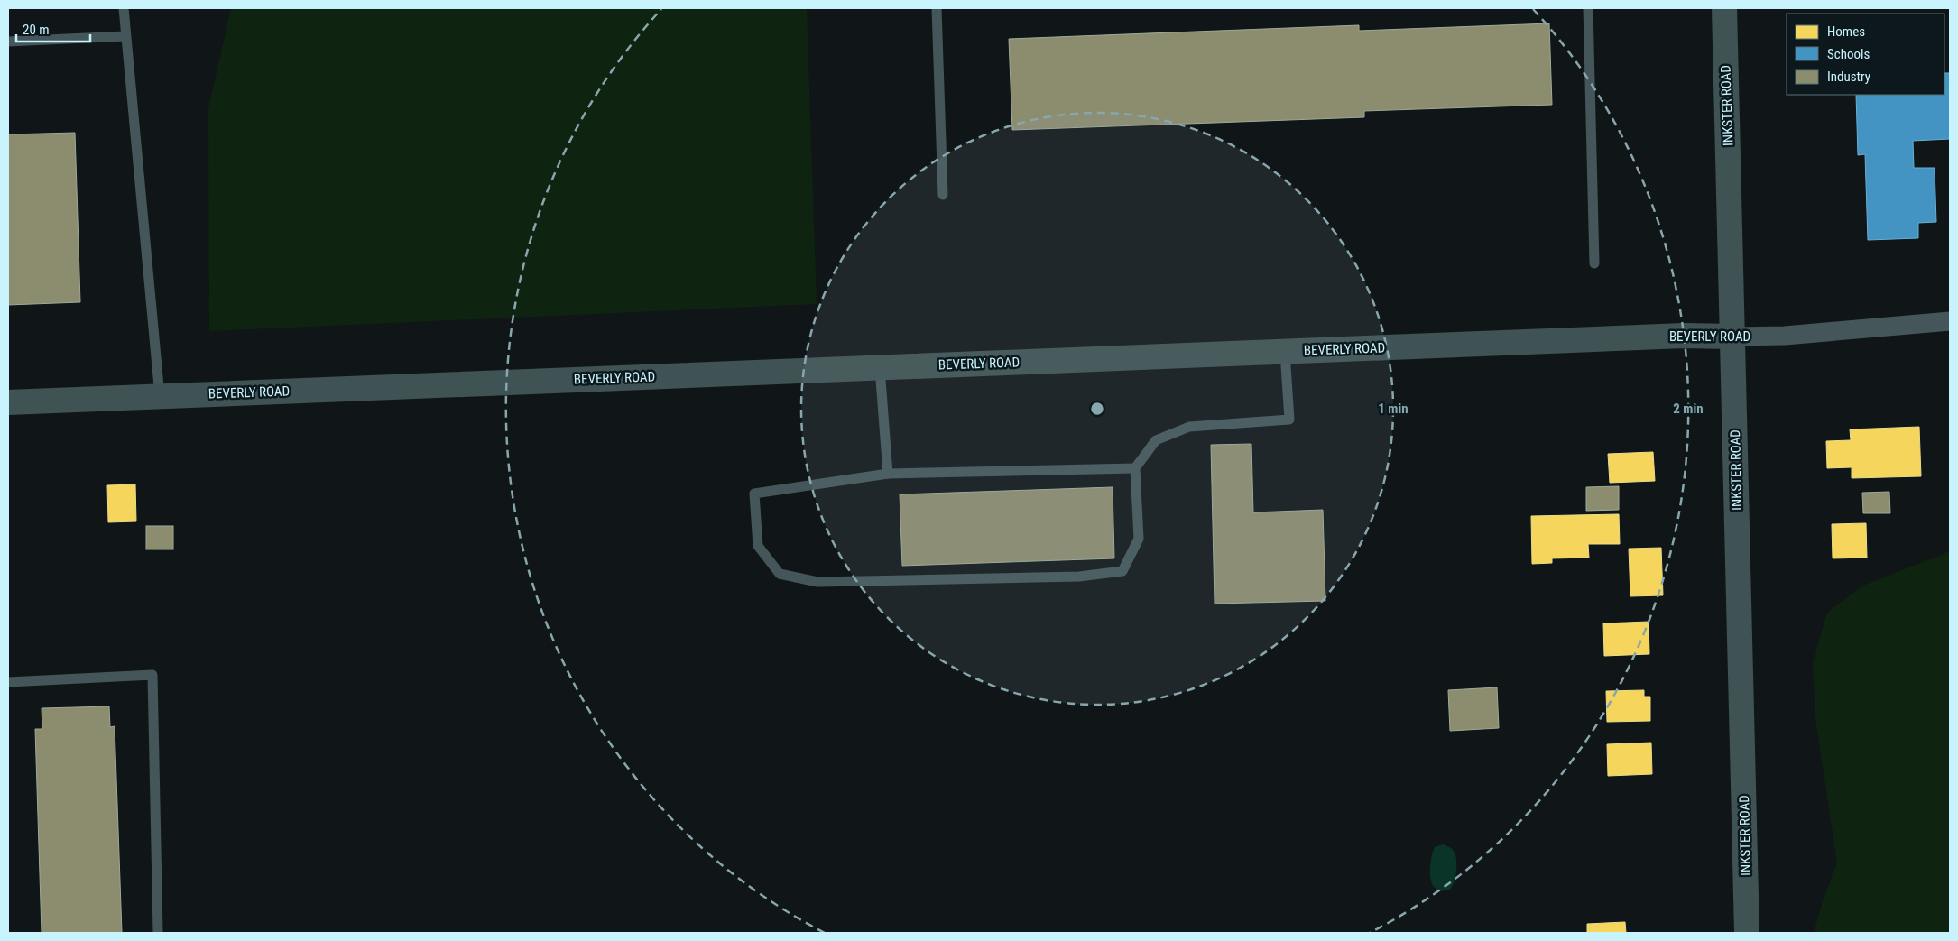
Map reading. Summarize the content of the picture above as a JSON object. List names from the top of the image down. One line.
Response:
{"streets":{"street":["INKSTER ROAD","BEVERLY ROAD"]},"crossings":[["INKSTER ROAD","BEVERLY ROAD"]],"legend":["Homes","Schools","Industry"],"scale_bar":"20 m","rings":["1 min","2 min"]}
